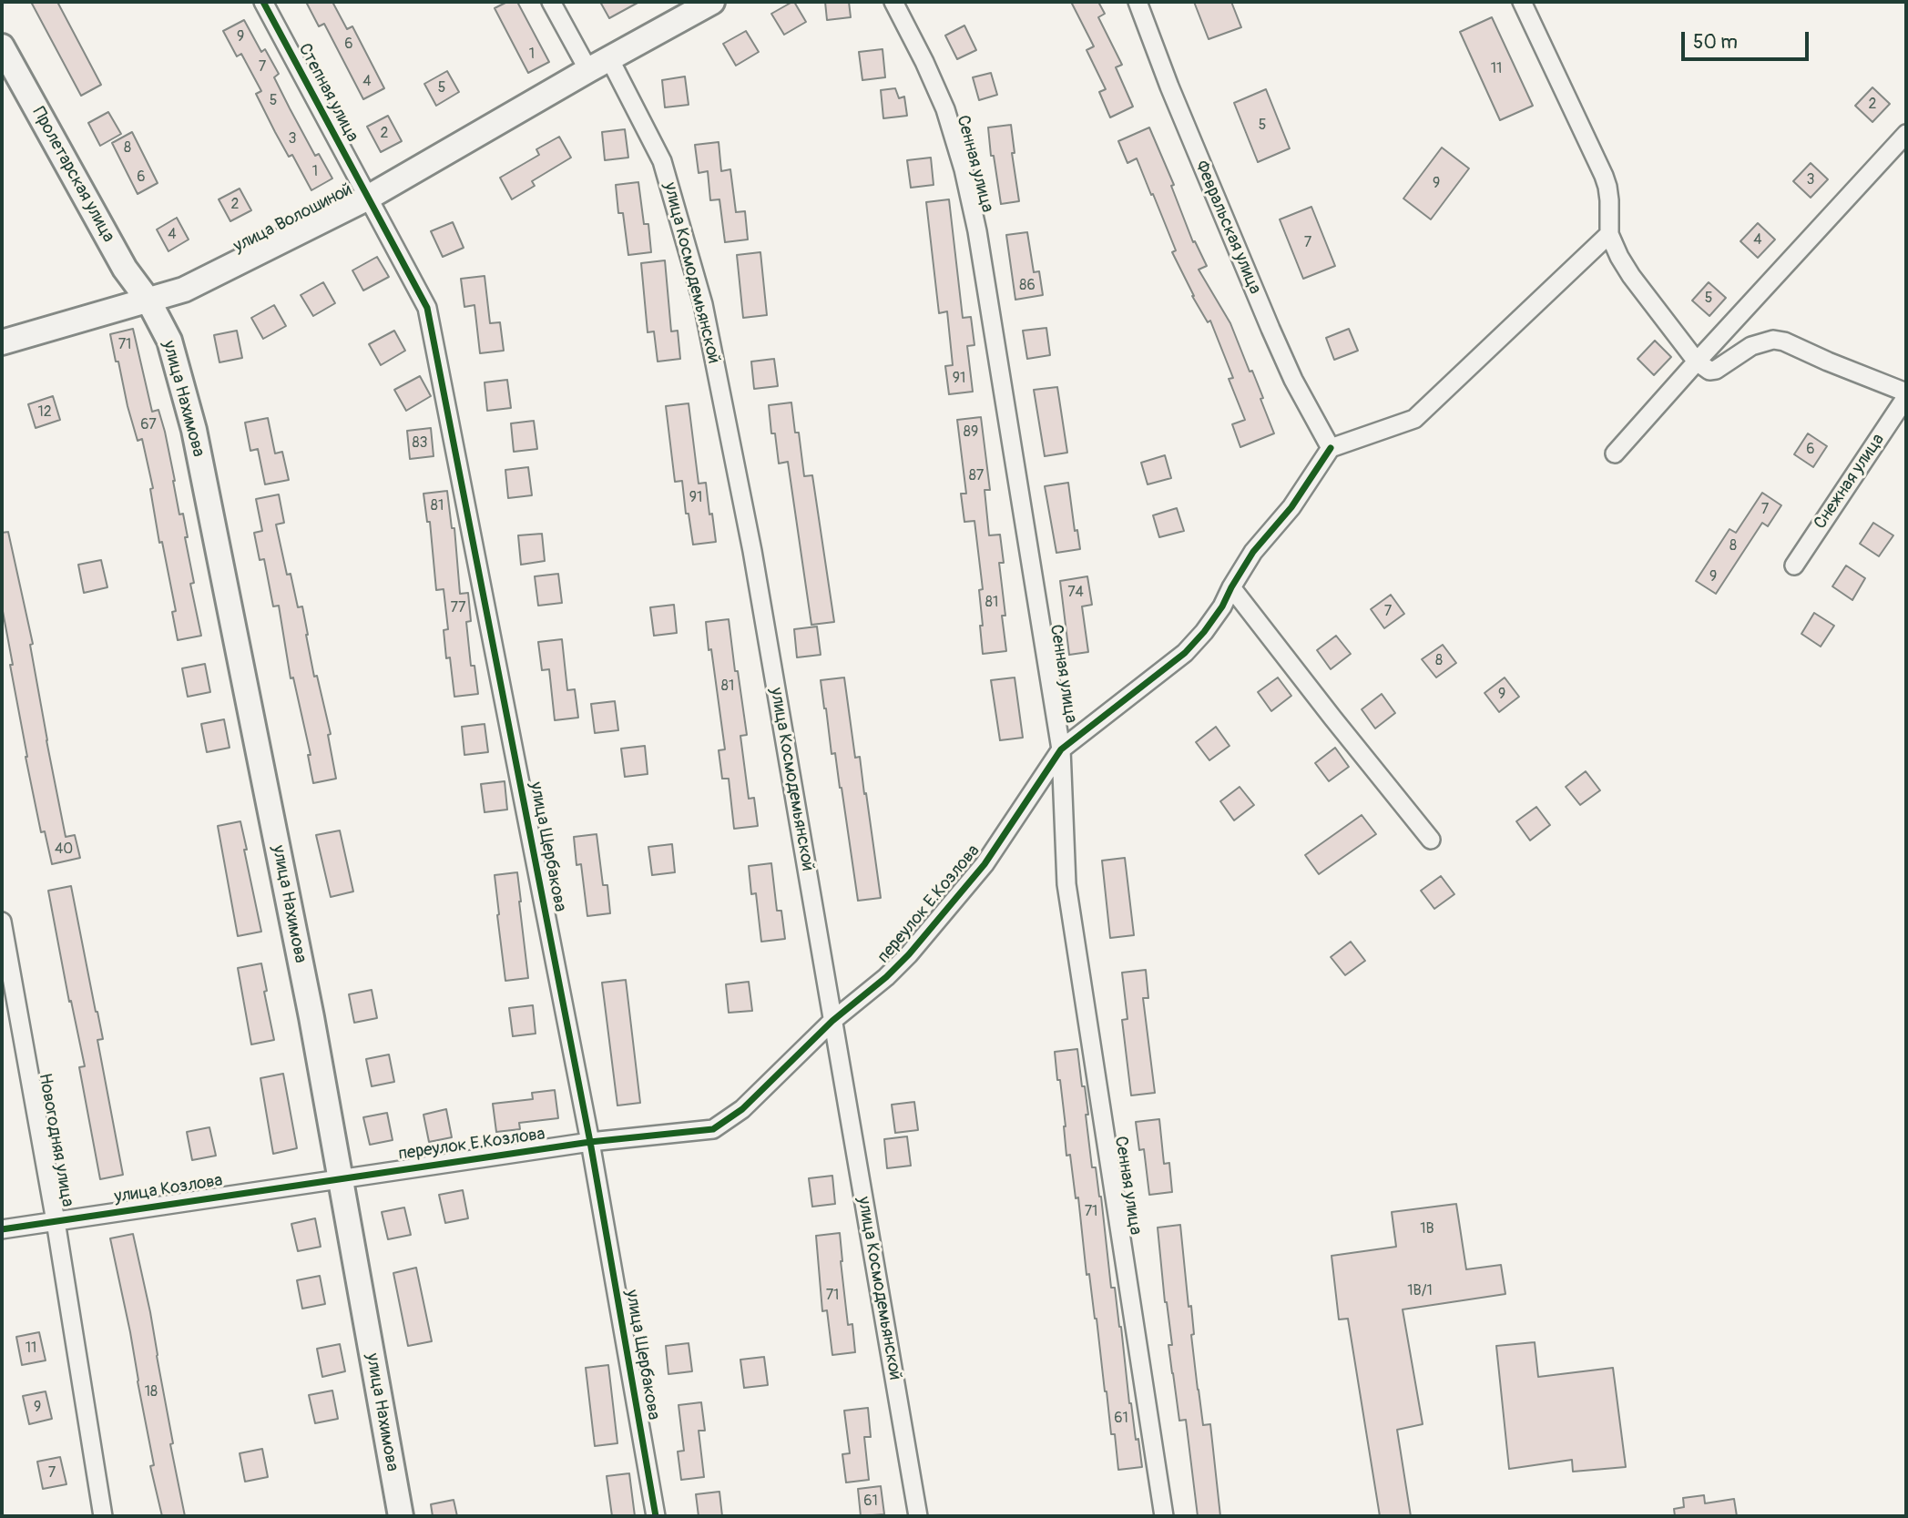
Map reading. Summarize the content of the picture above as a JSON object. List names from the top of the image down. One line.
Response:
{"streets":{"main road":["Пролетарская улица","улица Волошиной","улица Нахимова"],"street":["Степная улица","Сенная улица","Февральская улица","улица Космодемьянской","Снежная улица","улица Щербакова","переулок Е.Козлова","Новогодняя улица","улица Козлова"]},"crossings":[["Степная улица","улица Волошиной"],["Степная улица","улица Щербакова"],["Сенная улица","переулок Е.Козлова"],["Пролетарская улица","улица Волошиной"],["Пролетарская улица","улица Нахимова"],["улица Волошиной","улица Космодемьянской"],["улица Волошиной","улица Нахимова"],["улица Волошиной","улица Щербакова"],["Февральская улица","переулок Е.Козлова"],["улица Космодемьянской","переулок Е.Козлова"],["улица Нахимова","переулок Е.Козлова"],["улица Нахимова","улица Козлова"],["улица Щербакова","переулок Е.Козлова"],["переулок Е.Козлова","улица Козлова"],["Новогодняя улица","улица Козлова"]],"house_numbers":["9","6","1","7","11","4","5","5","2","5","2","3","8","1","6","3","9","2","4","4","7","86","5","71","91","12","67","89","83","6","87","91","81","7","8","9","74","81","77","7","8","81","9","40","71","1В","1В/1","71","11","18","9","61","7","61"],"scale_bar":"50 m"}
